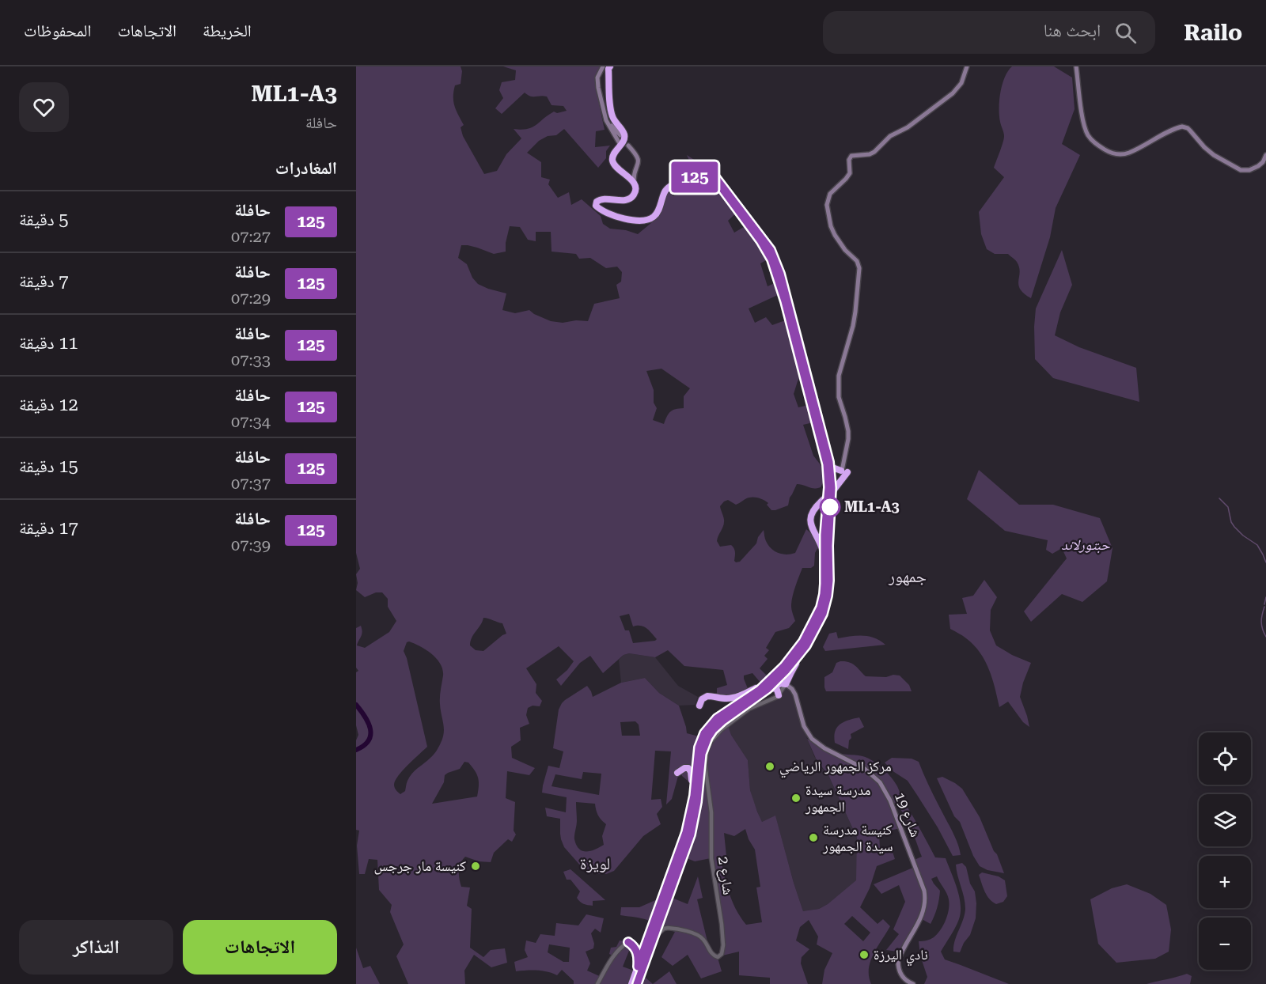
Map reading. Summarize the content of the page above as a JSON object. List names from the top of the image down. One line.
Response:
{"streets":{"main road":["شارع 19"],"street":["شارع 2"]},"districts":["جمهور","لويزة"],"parks":["حبتورلاند"],"places":["ML1-A3","مركز الجمهور الرياضي","مدرسة سيدة الجمهور","كنيسة مدرسة سيدة الجمهور","كنيسة مار جرجس","نادي اليرزة"],"lines":["bus line 125"],"page":{"header":"Railo","search":"ابحث هنا","nav":["الخريطة","الاتجاهات","المحفوظات"],"on_map":"125","heading":[["ML1-A3","حافلة"],"المغادرات"],"list":[{"mark":"125","name":"حافلة","note":"07:27","value":"5 دقيقة"},{"mark":"125","name":"حافلة","note":"07:29","value":"7 دقيقة"},{"mark":"125","name":"حافلة","note":"07:33","value":"11 دقيقة"},{"mark":"125","name":"حافلة","note":"07:34","value":"12 دقيقة"},{"mark":"125","name":"حافلة","note":"07:37","value":"15 دقيقة"},{"mark":"125","name":"حافلة","note":"07:39","value":"17 دقيقة"}],"map_buttons":["+","−"],"buttons":["الاتجاهات","التذاكر"]}}
